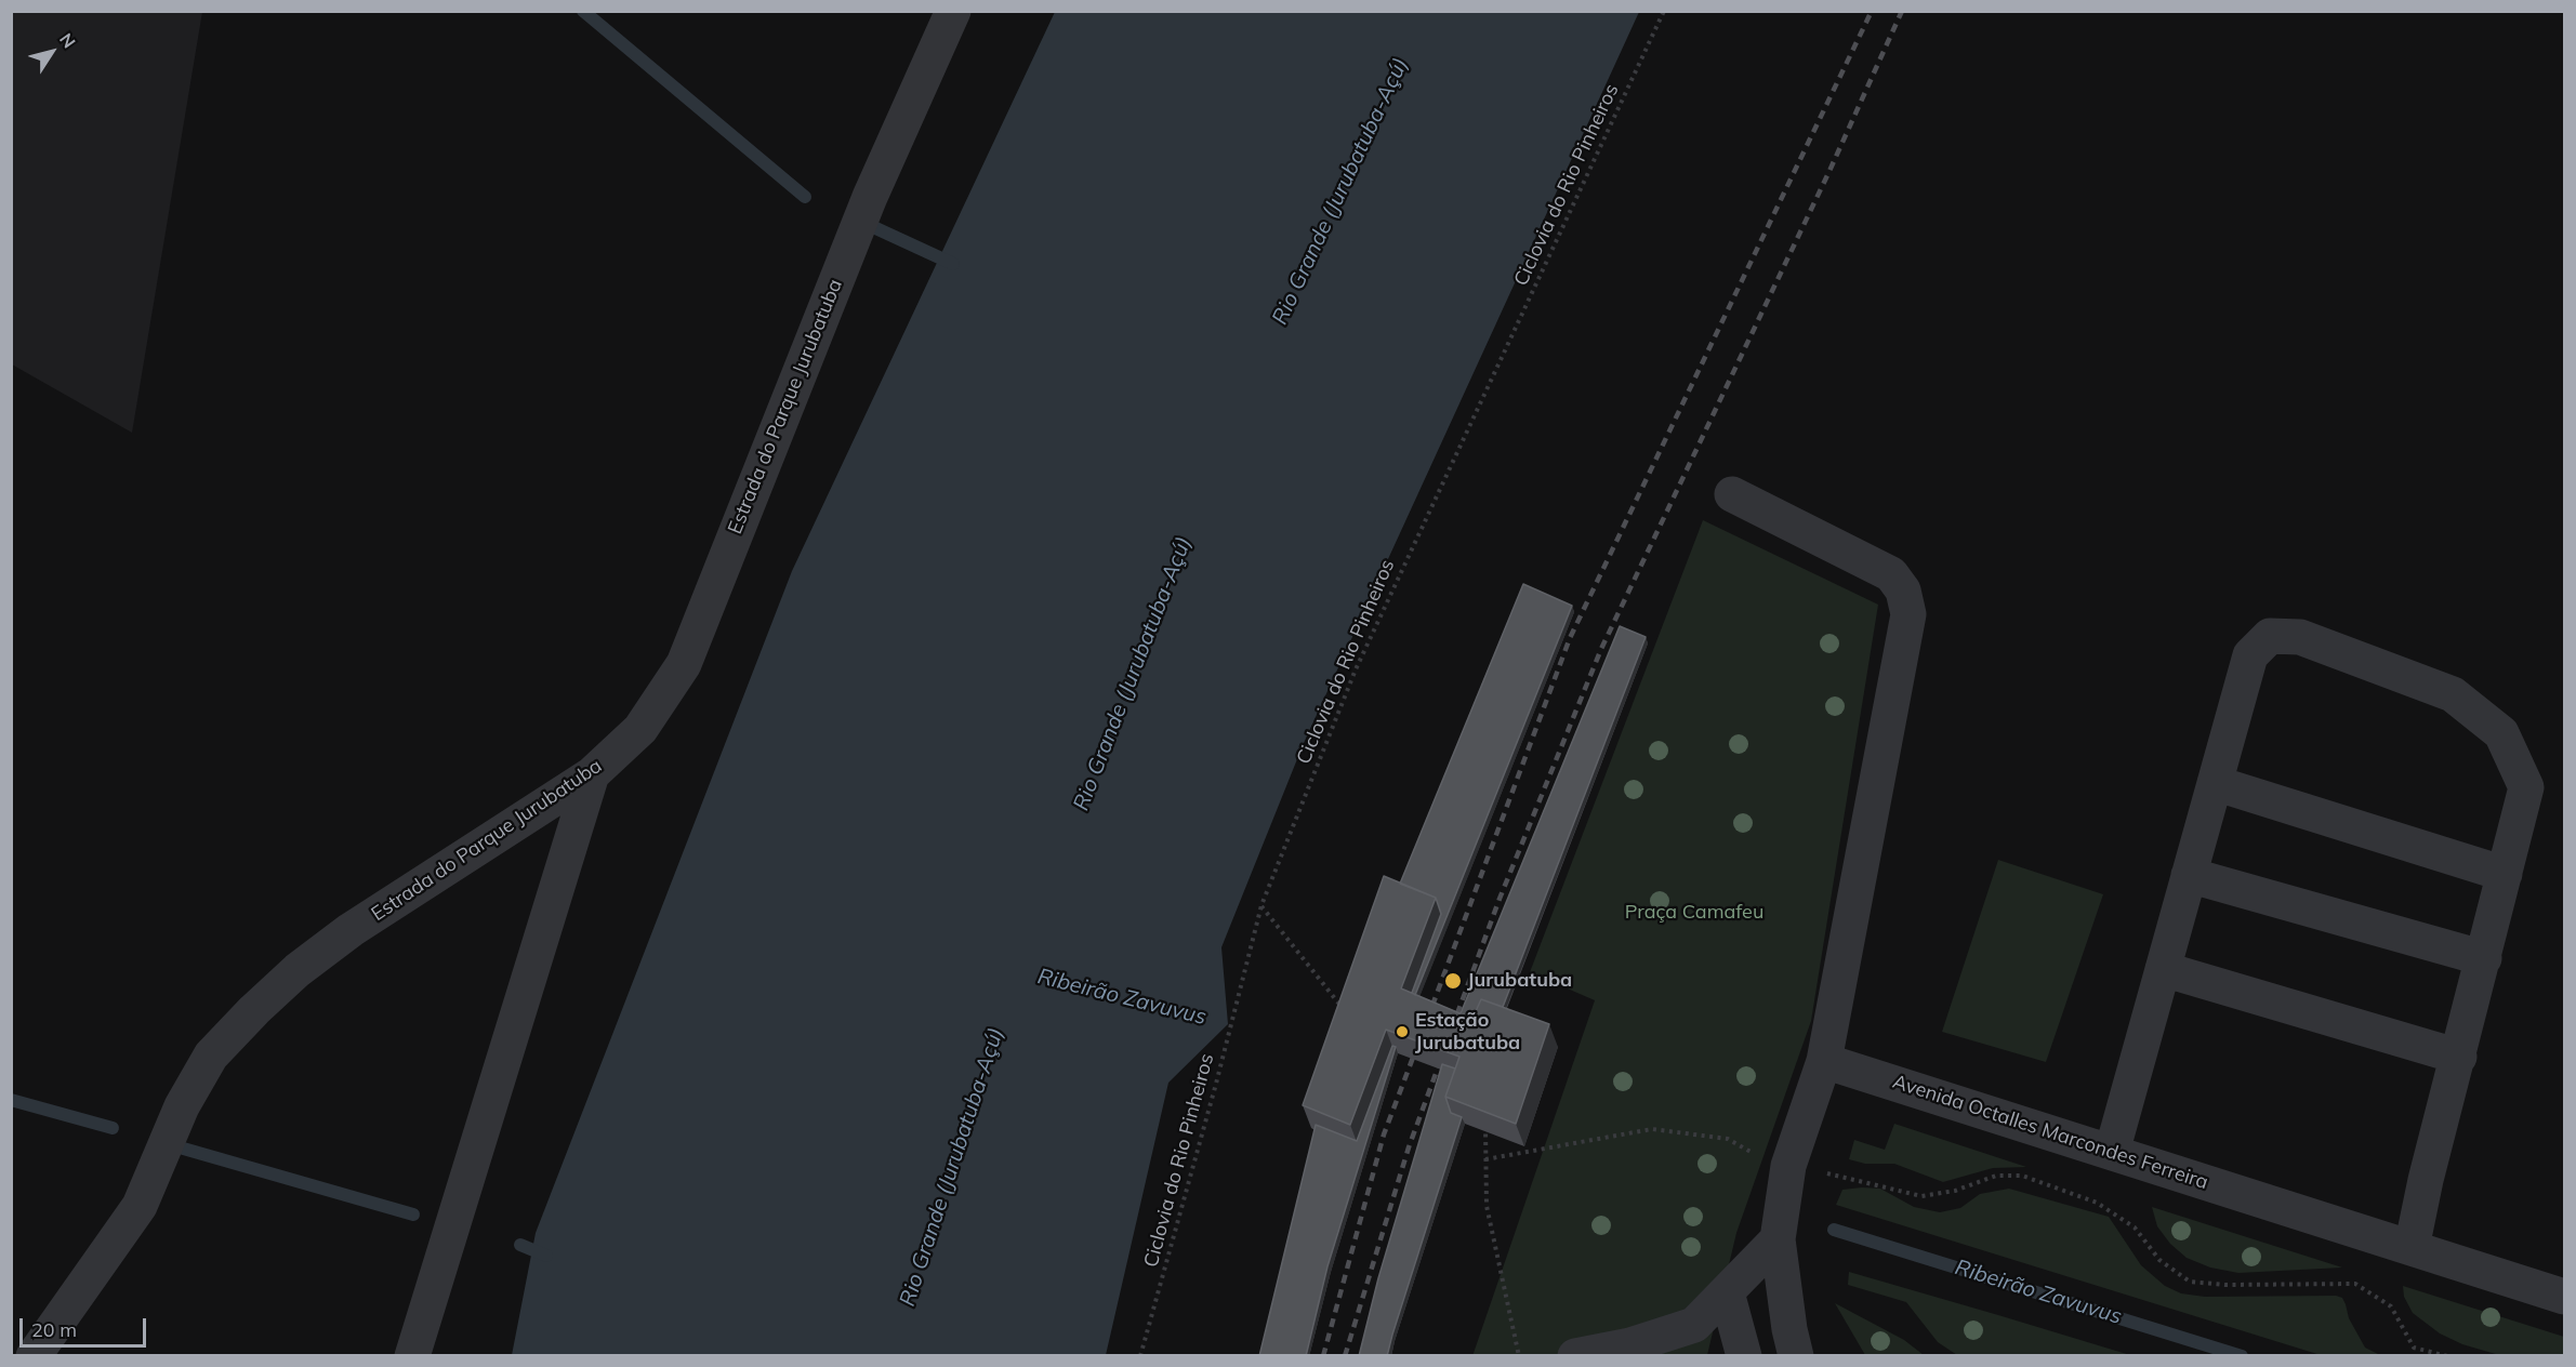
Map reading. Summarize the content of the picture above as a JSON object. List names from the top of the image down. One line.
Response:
{"streets":{"street":["Estrada do Parque Jurubatuba","Avenida Octalles Marcondes Ferreira"],"path":["Ciclovia do Rio Pinheiros"]},"water":["Rio Grande (Jurubatuba-Açú)","Ribeirão Zavuvus"],"parks":["Praça Camafeu"],"places":["Jurubatuba","Estação Jurubatuba"],"scale_bar":"20 m","north":"top right"}
